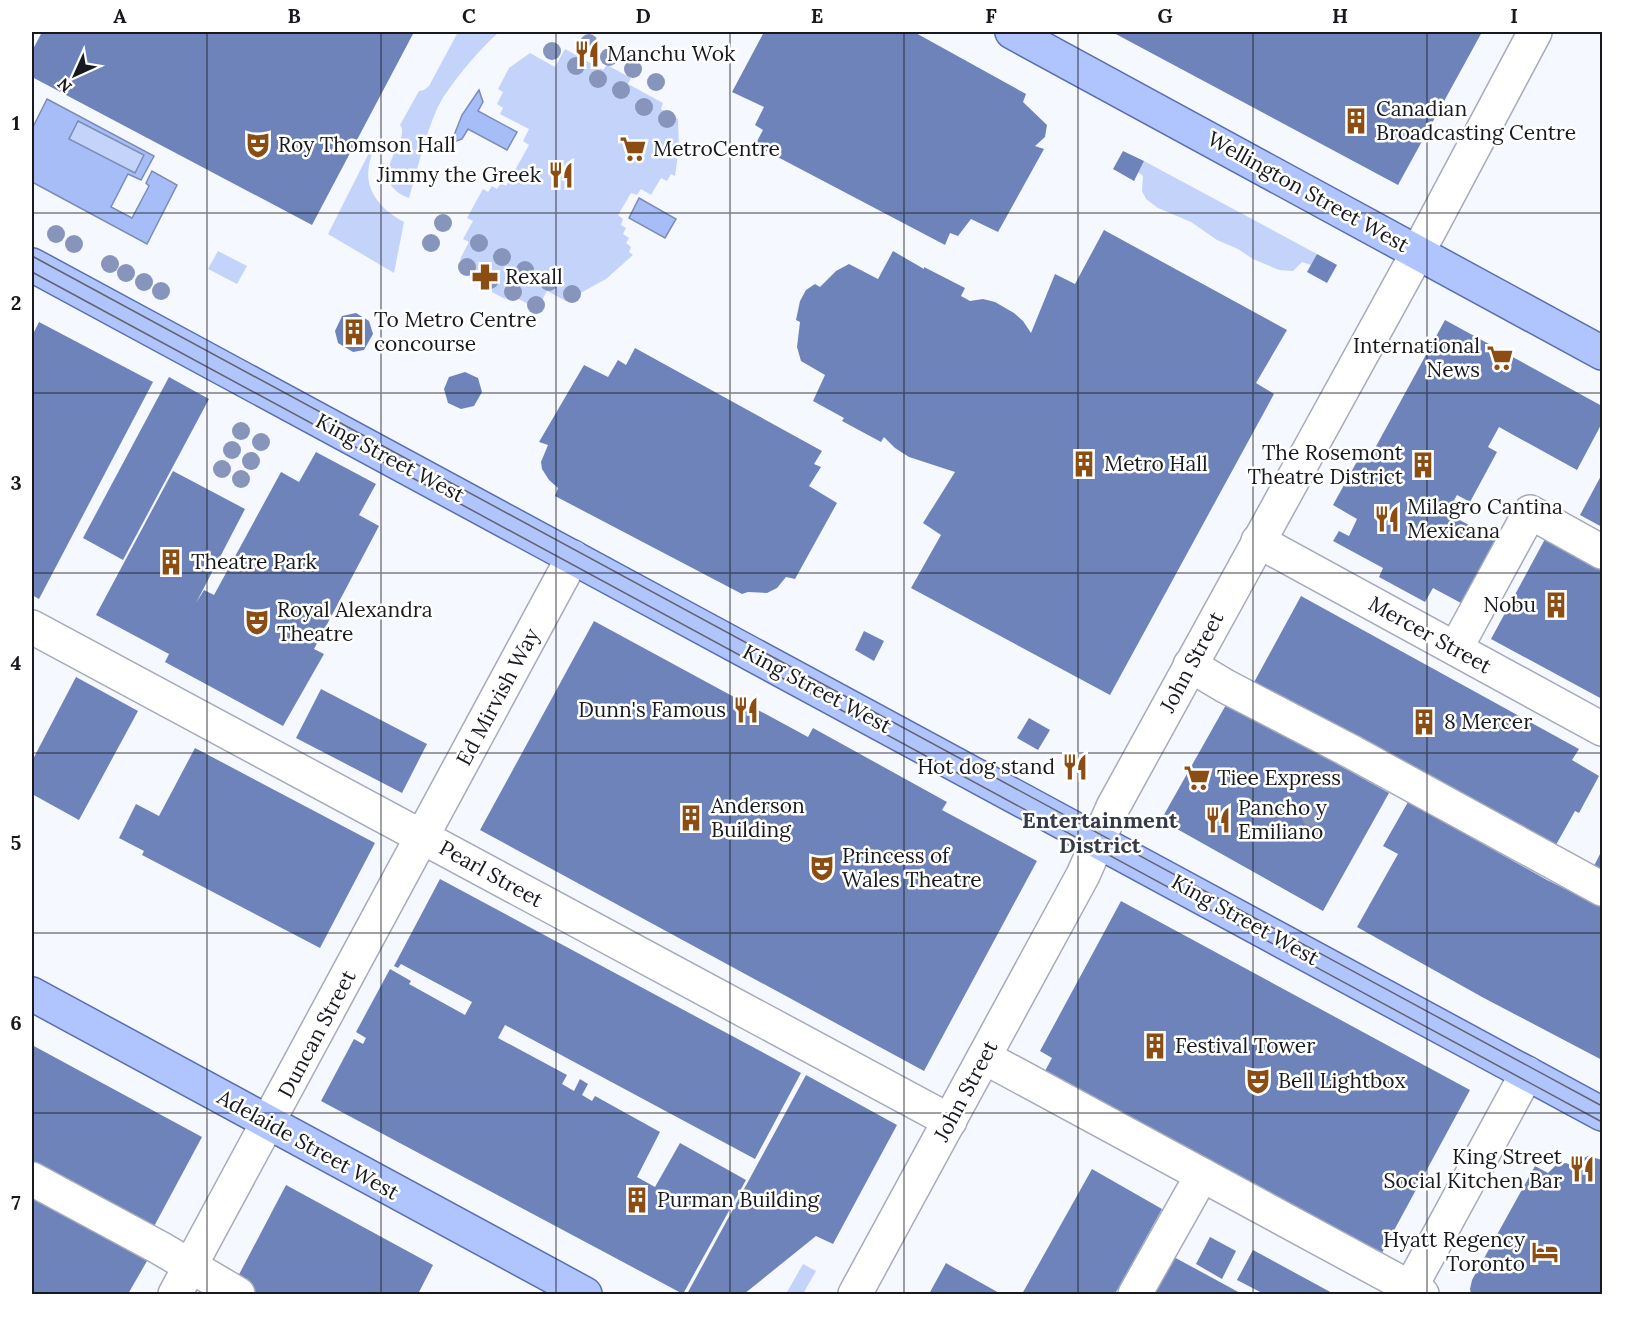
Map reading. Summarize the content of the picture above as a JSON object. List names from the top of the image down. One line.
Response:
{"streets":{"main road":["Wellington Street West","King Street West","Adelaide Street West"],"street":["Mercer Street","John Street","Ed Mirvish Way","Pearl Street","Duncan Street"]},"crossings":[["Wellington Street West","John Street"],["King Street West","John Street"],["King Street West","Ed Mirvish Way"],["Mercer Street","John Street"],["John Street","Pearl Street"],["Ed Mirvish Way","Pearl Street"],["Ed Mirvish Way","Duncan Street"],["Pearl Street","Duncan Street"],["Duncan Street","Adelaide Street West"]],"districts":["Entertainment District"],"places":{"restaurant":["Manchu Wok","Jimmy the Greek","Milagro Cantina Mexicana","Dunn's Famous","Hot dog stand","Pancho y Emiliano","King Street Social Kitchen Bar"],"building":["Canadian Broadcasting Centre","To Metro Centre concourse","Metro Hall","The Rosemont Theatre District","Theatre Park","Nobu","8 Mercer","Anderson Building","Festival Tower","Purman Building"],"theatre":["Roy Thomson Hall","Royal Alexandra Theatre","Princess of Wales Theatre","Bell Lightbox"],"supermarket":["MetroCentre","International News","Tiee Express"],"pharmacy":["Rexall"],"hotel":["Hyatt Regency Toronto"]},"north":"bottom left","grid":{"columns":["A","B","C","D","E","F","G","H","I"],"rows":["1","2","3","4","5","6","7"]}}
